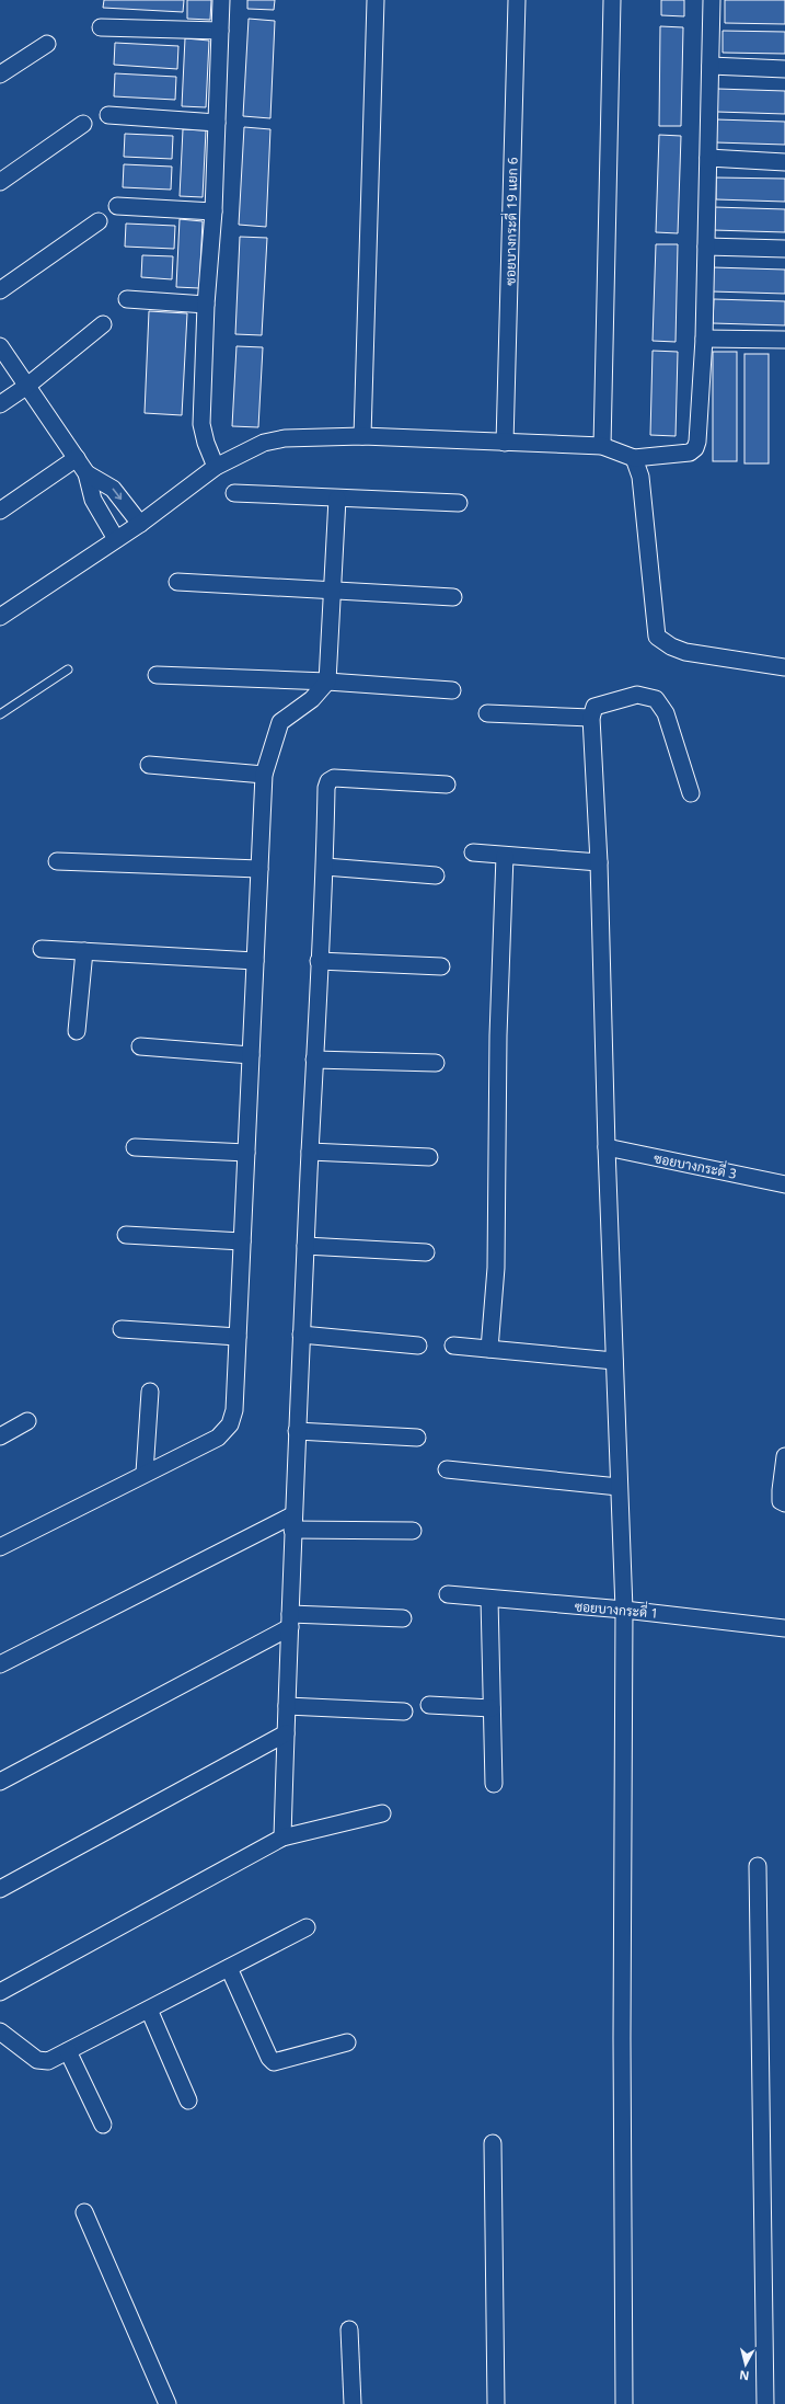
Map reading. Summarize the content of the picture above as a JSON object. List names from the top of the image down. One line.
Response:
{"streets":{"street":["ซอยบางกระดี่ 19 แยก 6","ซอยบางกระดี่ 3","ซอยบางกระดี่ 1"]},"north":"bottom"}
